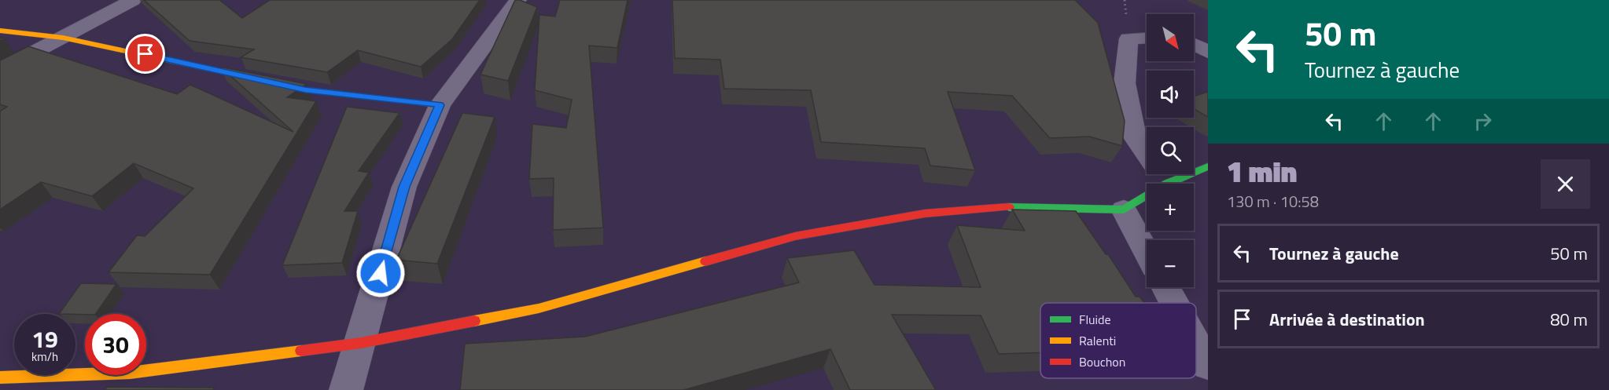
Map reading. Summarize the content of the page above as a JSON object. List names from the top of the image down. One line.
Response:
{"legend":["Fluide","Ralenti","Bouchon"],"north":"bottom right","page":{"turn":["50 m","Tournez à gauche"],"map_buttons":["+","−"],"heading":["1 min","130 m · 10:58"],"list":[{"name":"Tournez à gauche","value":"50 m"},{"name":"Arrivée à destination","value":"80 m"}],"speed":"19 km/h","limit":"30"}}
